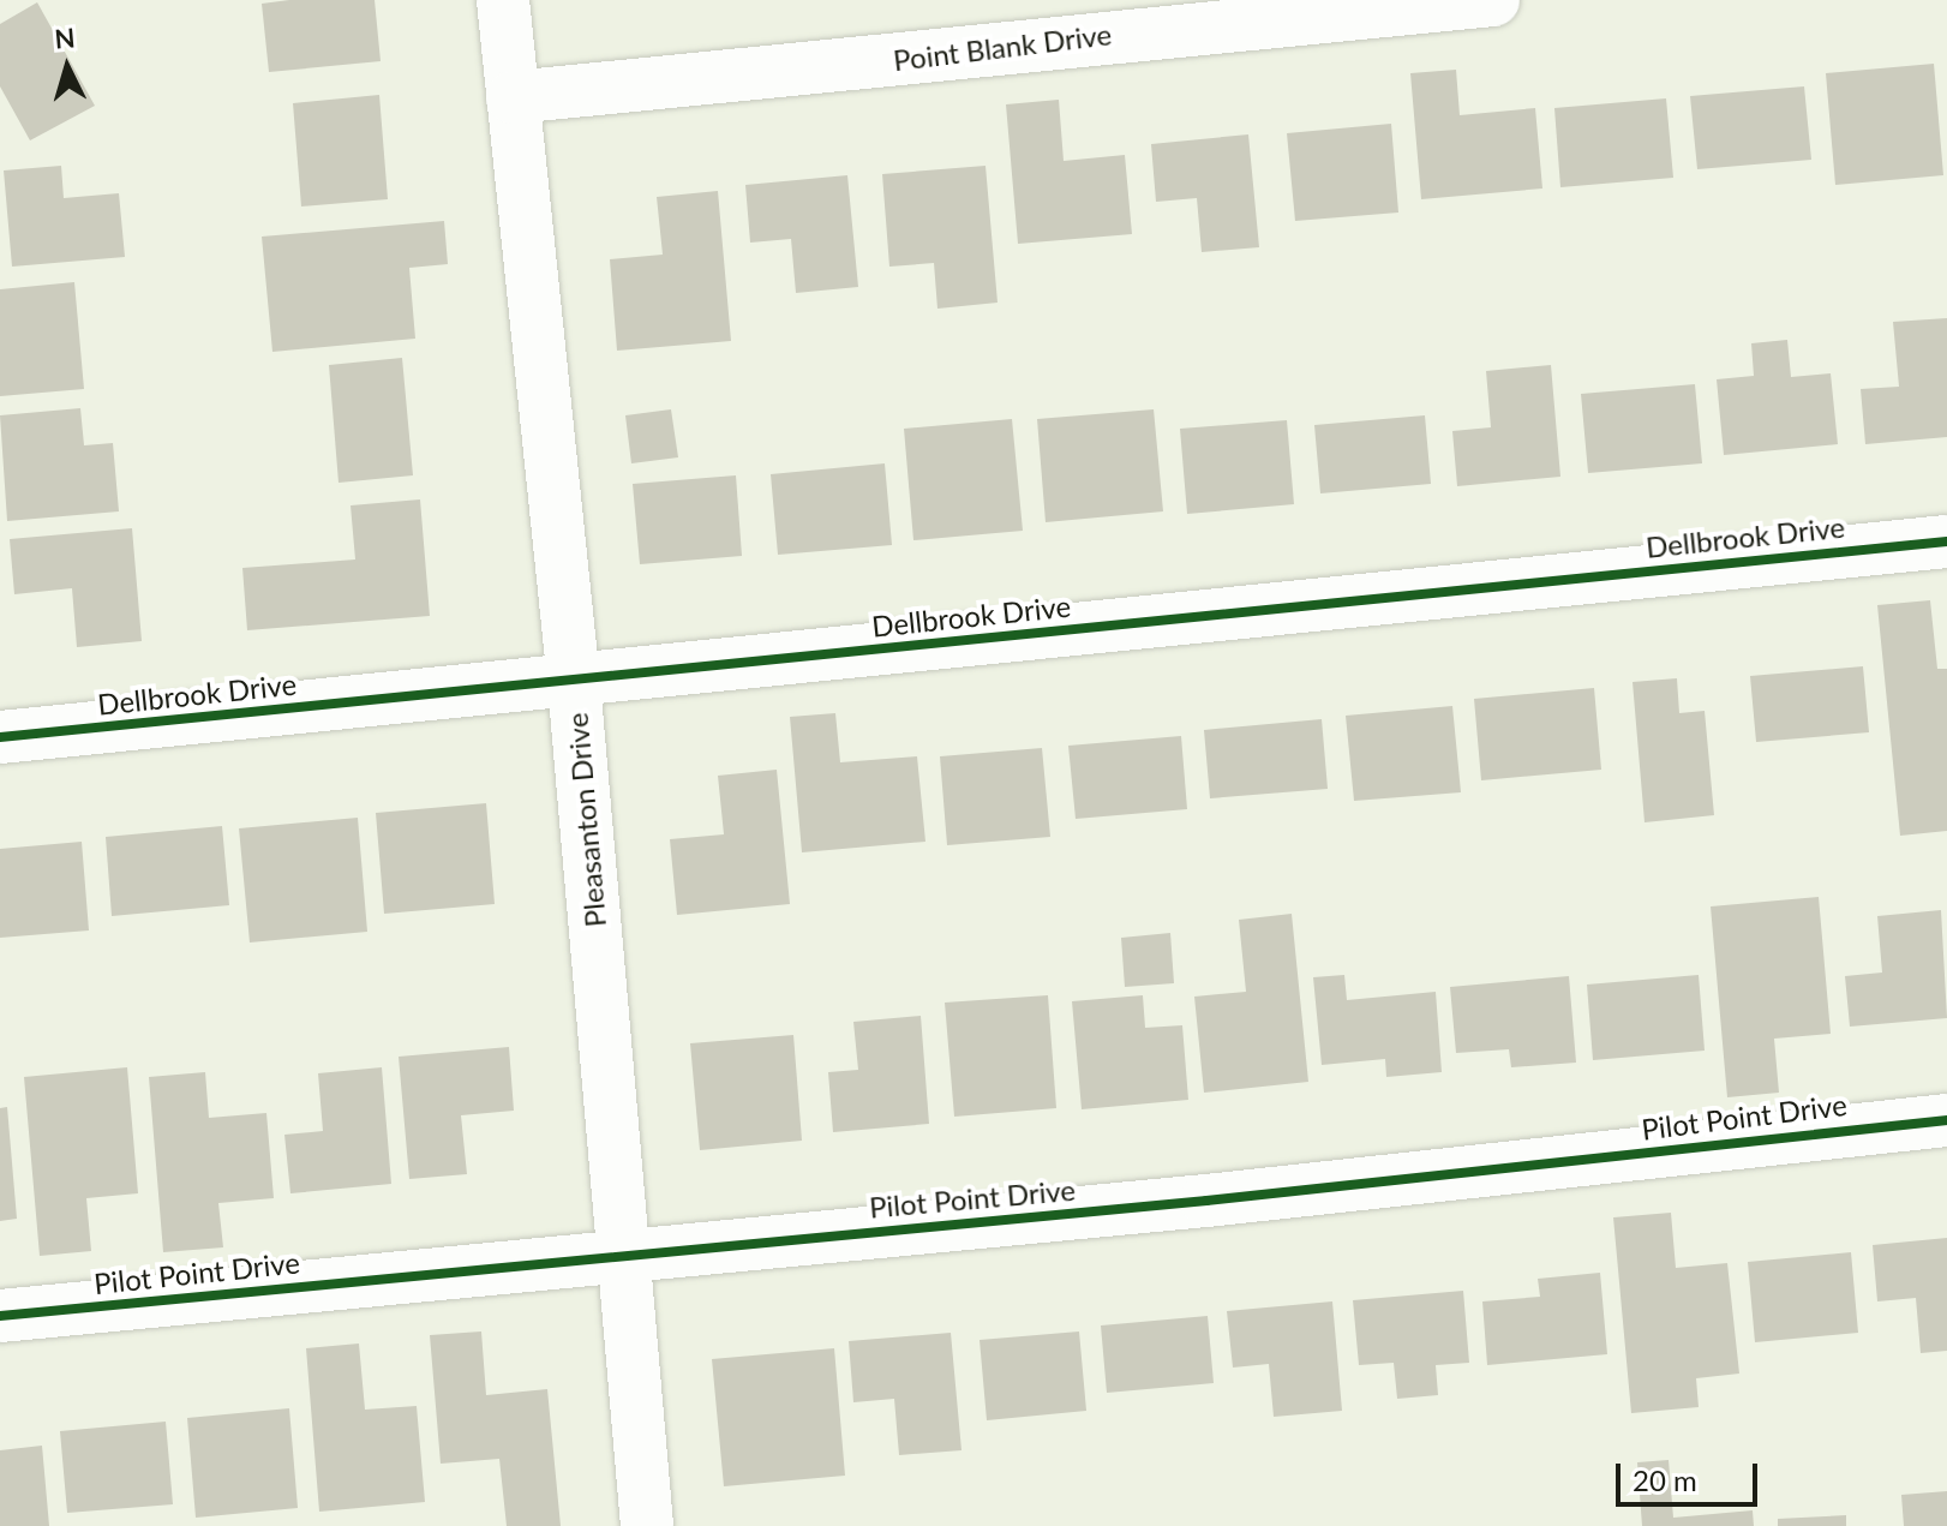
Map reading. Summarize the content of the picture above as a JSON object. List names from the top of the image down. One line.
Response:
{"streets":{"street":["Point Blank Drive","Dellbrook Drive","Pleasanton Drive","Pilot Point Drive"]},"crossings":[["Point Blank Drive","Pleasanton Drive"],["Dellbrook Drive","Pleasanton Drive"],["Pleasanton Drive","Pilot Point Drive"]],"scale_bar":"20 m","north":"top"}
